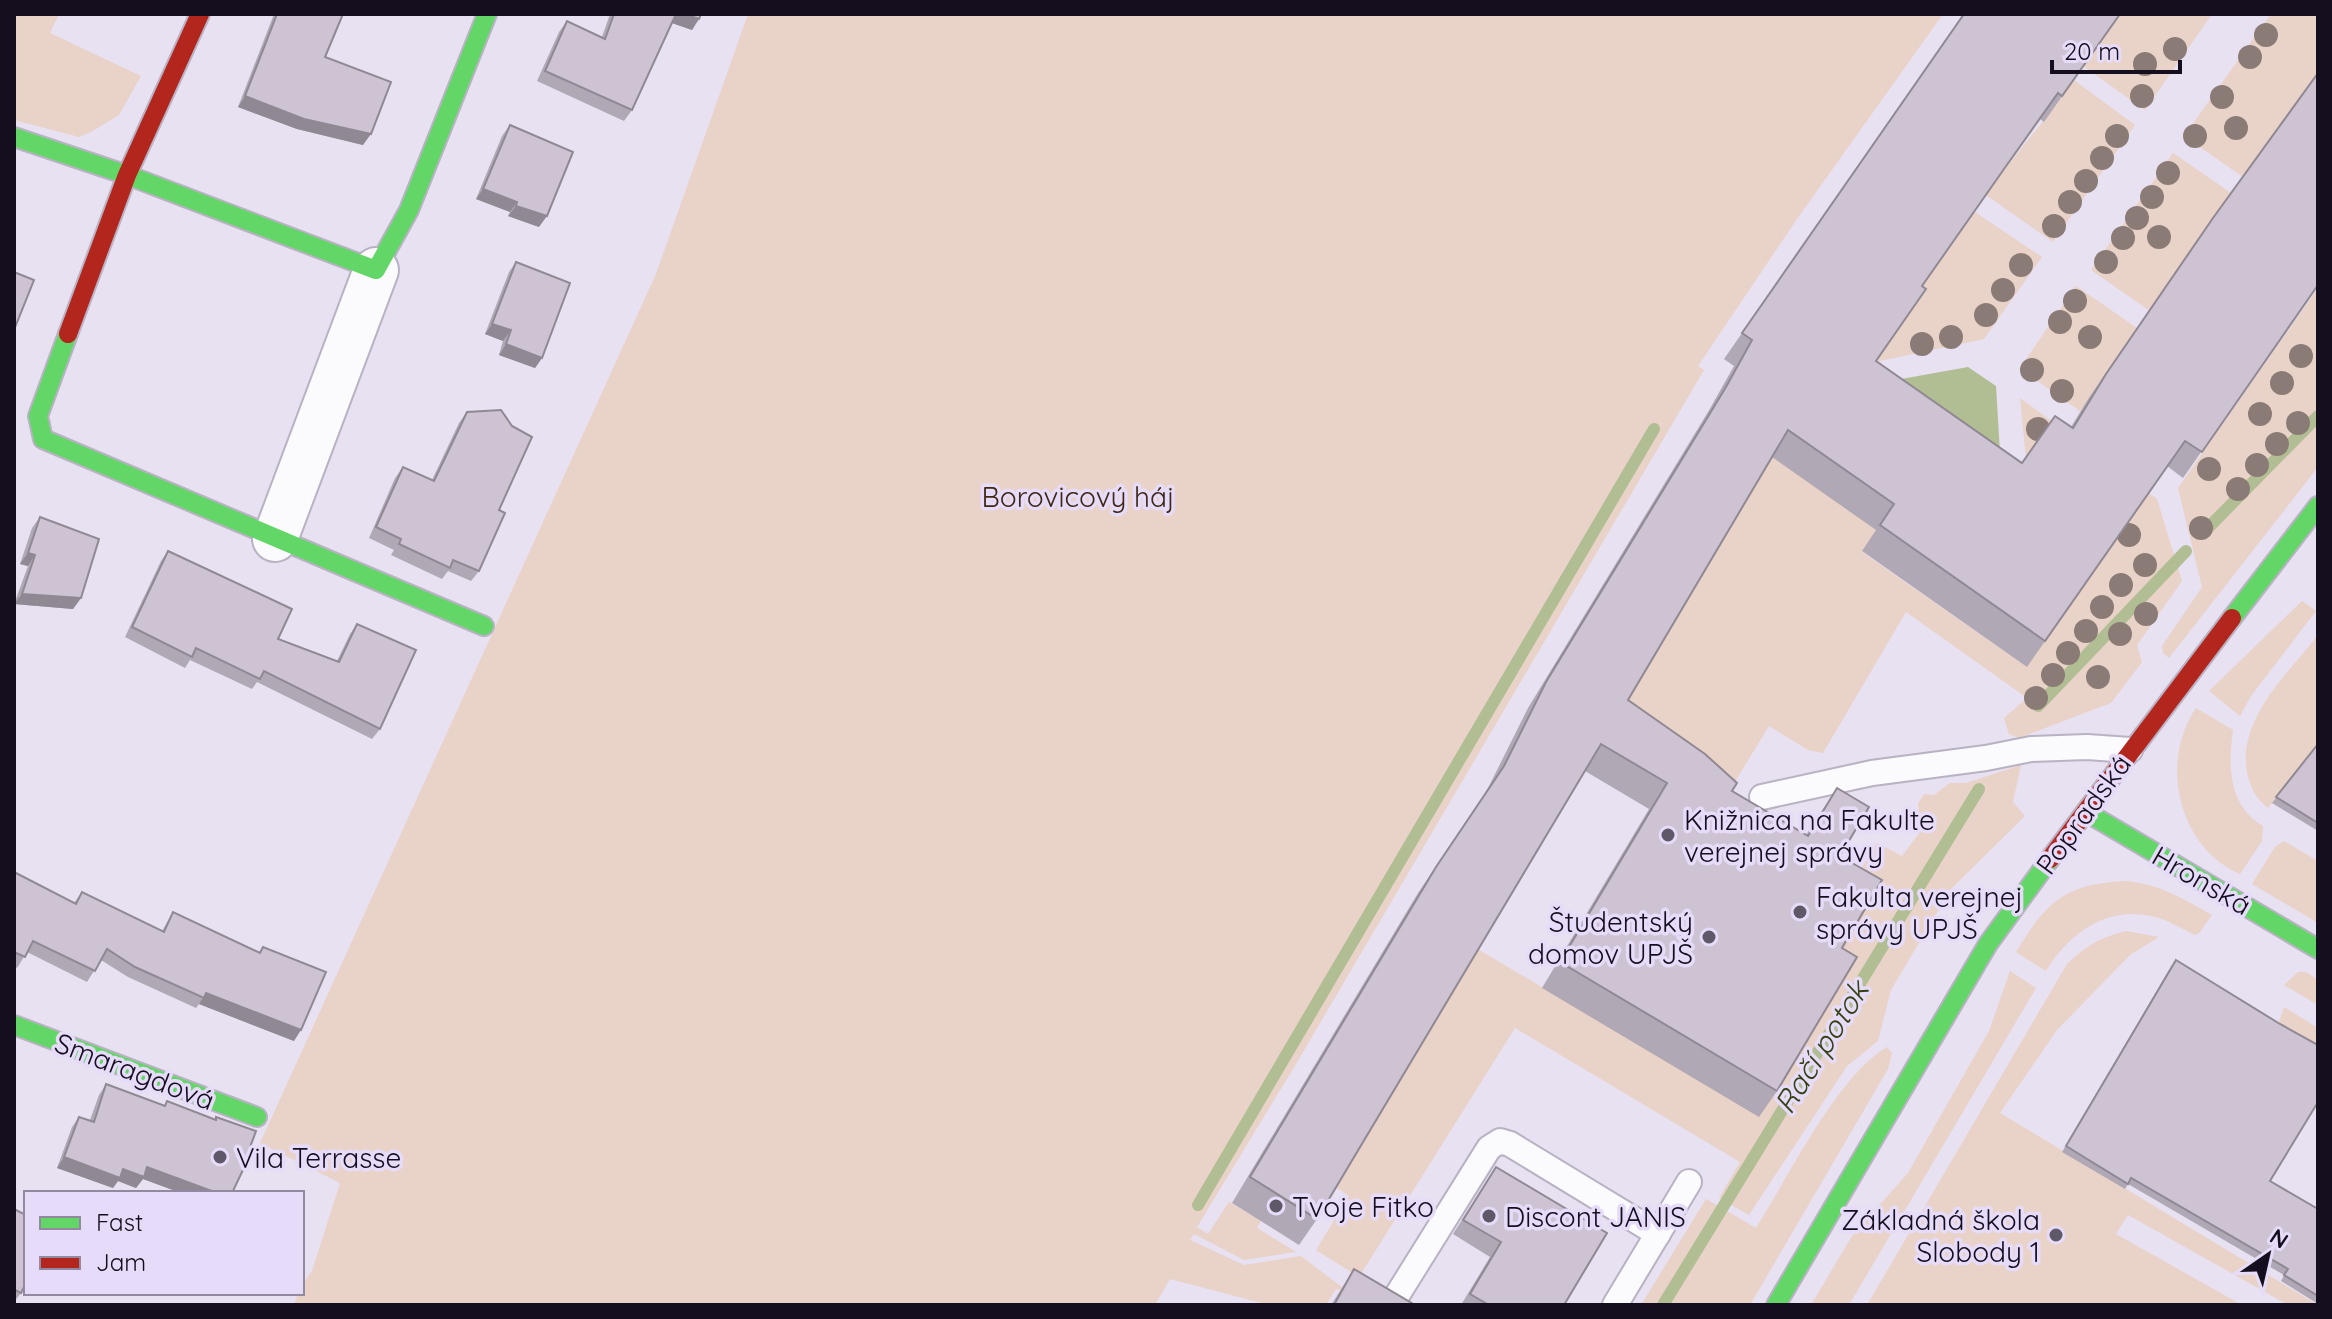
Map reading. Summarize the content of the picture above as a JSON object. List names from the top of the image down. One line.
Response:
{"streets":{"street":["Popradská","Hronská","Smaragdová"]},"crossings":[["Popradská","Hronská"]],"water":["Račí potok"],"parks":["Borovicový háj"],"places":["Knižnica na Fakulte verejnej správy","Fakulta verejnej správy UPJŠ","Študentský domov UPJŠ","Vila Terrasse","Tvoje Fitko","Discont JANIS","Základná škola Slobody 1"],"legend":["Fast","Jam"],"scale_bar":"20 m","north":"top right"}
